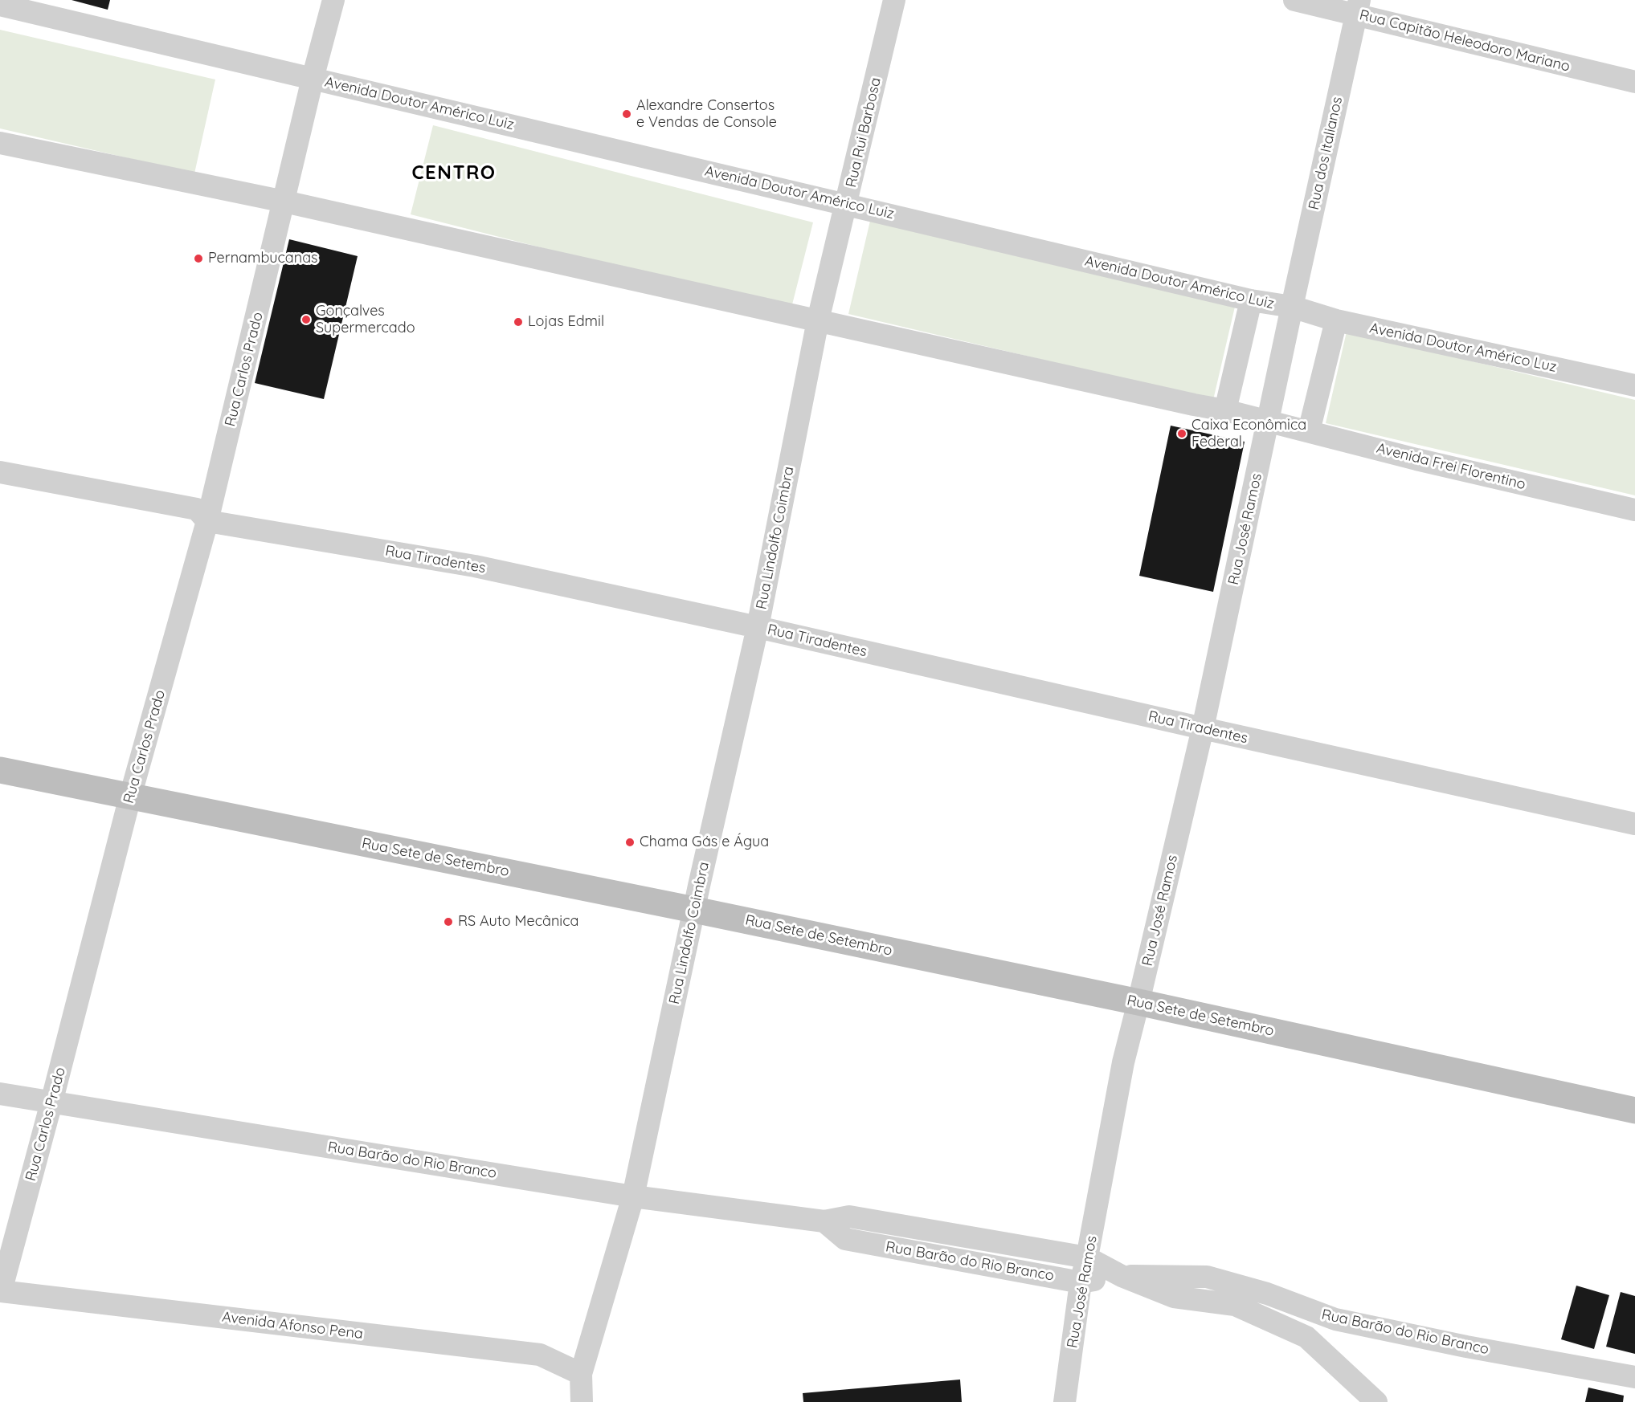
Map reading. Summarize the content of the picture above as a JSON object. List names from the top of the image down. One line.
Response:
{"streets":{"main road":["Rua Sete de Setembro"],"street":["Rua Capitão Heleodoro Mariano","Avenida Doutor Américo Luiz","Rua Rui Barbosa","Rua dos Italianos","Avenida Doutor Américo Luz","Rua Carlos Prado","Avenida Frei Florentino","Rua José Ramos","Rua Lindolfo Coimbra","Rua Tiradentes","Rua Barão do Rio Branco","Avenida Afonso Pena"]},"crossings":[["Rua Capitão Heleodoro Mariano","Rua dos Italianos"],["Avenida Doutor Américo Luiz","Rua Rui Barbosa"],["Avenida Doutor Américo Luiz","Rua dos Italianos"],["Avenida Doutor Américo Luiz","Avenida Doutor Américo Luz"],["Avenida Doutor Américo Luiz","Rua Carlos Prado"],["Avenida Doutor Américo Luiz","Avenida Frei Florentino"],["Avenida Doutor Américo Luiz","Rua José Ramos"],["Rua Rui Barbosa","Rua Lindolfo Coimbra"],["Rua dos Italianos","Avenida Doutor Américo Luz"],["Rua Carlos Prado","Rua Tiradentes"],["Rua Carlos Prado","Rua Sete de Setembro"],["Rua Carlos Prado","Rua Barão do Rio Branco"],["Rua Carlos Prado","Avenida Afonso Pena"],["Avenida Frei Florentino","Rua José Ramos"],["Rua José Ramos","Rua Tiradentes"],["Rua José Ramos","Rua Sete de Setembro"],["Rua José Ramos","Rua Barão do Rio Branco"],["Rua Lindolfo Coimbra","Rua Tiradentes"],["Rua Lindolfo Coimbra","Rua Sete de Setembro"],["Rua Lindolfo Coimbra","Rua Barão do Rio Branco"],["Rua Lindolfo Coimbra","Avenida Afonso Pena"]],"districts":["CENTRO"],"places":["Alexandre Consertos e Vendas de Console","Pernambucanas","Gonçalves Supermercado","Lojas Edmil","Caixa Econômica Federal","Chama Gás e Água","RS Auto Mecânica"]}
